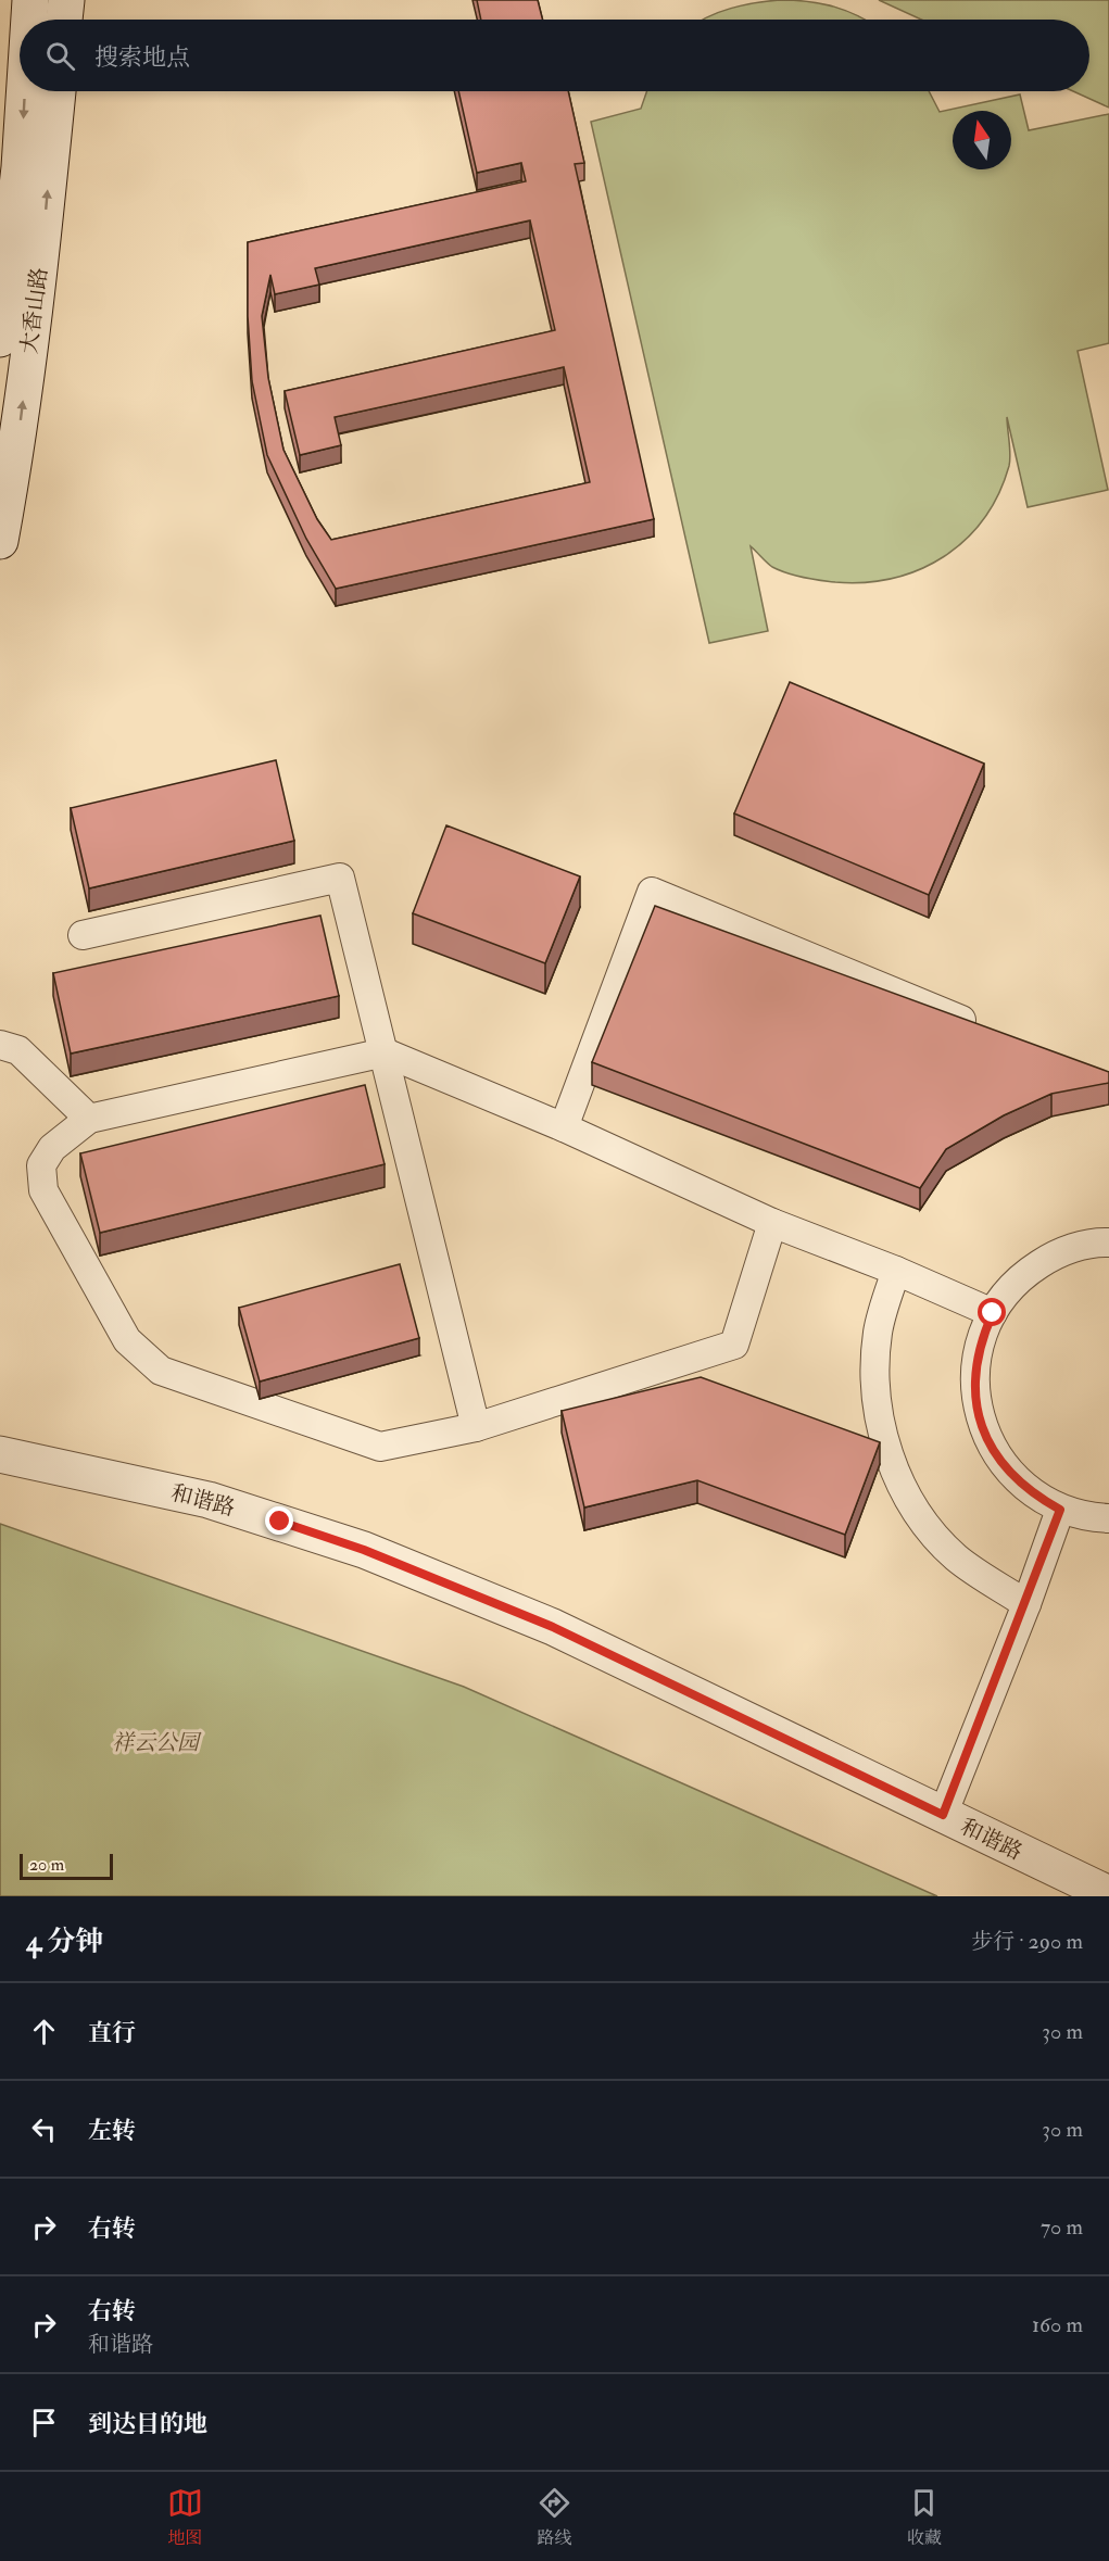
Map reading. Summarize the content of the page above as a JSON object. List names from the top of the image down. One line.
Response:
{"streets":{"street":["大香山路","和谐路"]},"parks":["祥云公园"],"scale_bar":"20 m","north":"top","page":{"search":"搜索地点","scale":"20 m","heading":["4 分钟","步行 · 290 m"],"list":[["直行","30 m"],["左转","30 m"],["右转","70 m"],["右转","和谐路","160 m"],"到达目的地"],"nav":["地图","路线","收藏"]}}
